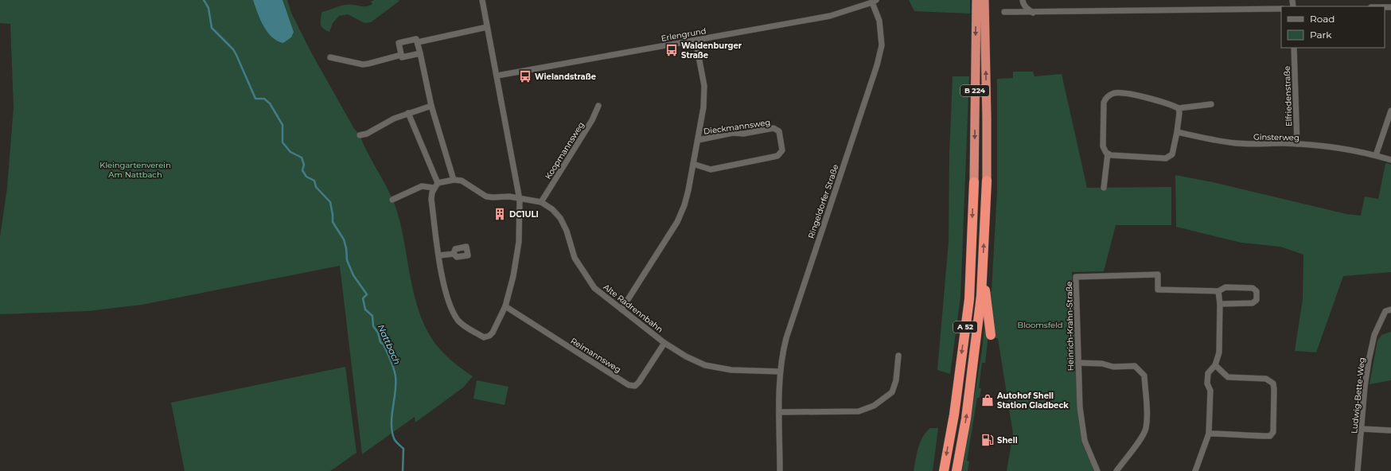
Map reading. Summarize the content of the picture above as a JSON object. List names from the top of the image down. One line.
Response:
{"streets":{"highway":["B 224","A 52"],"street":["Erlengrund","Elfriedenstraße","Dieckmannsweg","Ginsterweg","Koopmannsweg","Ringeldorfer Straße","Alte Radrennbahn","Heinrich-Krahn-Straße","Reimannsweg","Ludwig-Bette-Weg"]},"crossings":[["Erlengrund","Ringeldorfer Straße"],["B 224","A 52"],["Elfriedenstraße","Ginsterweg"],["Koopmannsweg","Alte Radrennbahn"],["Ringeldorfer Straße","Alte Radrennbahn"],["Alte Radrennbahn","Reimannsweg"]],"water":["Nattbach"],"parks":["Kleingartenverein Am Nattbach","Bloomsfeld"],"places":{"bus stop":["Waldenburger Straße","Wielandstraße"],"building":["DC1ULI"],"shop":["Autohof Shell Station Gladbeck"],"fuel station":["Shell"]},"legend":["Road","Park"]}
